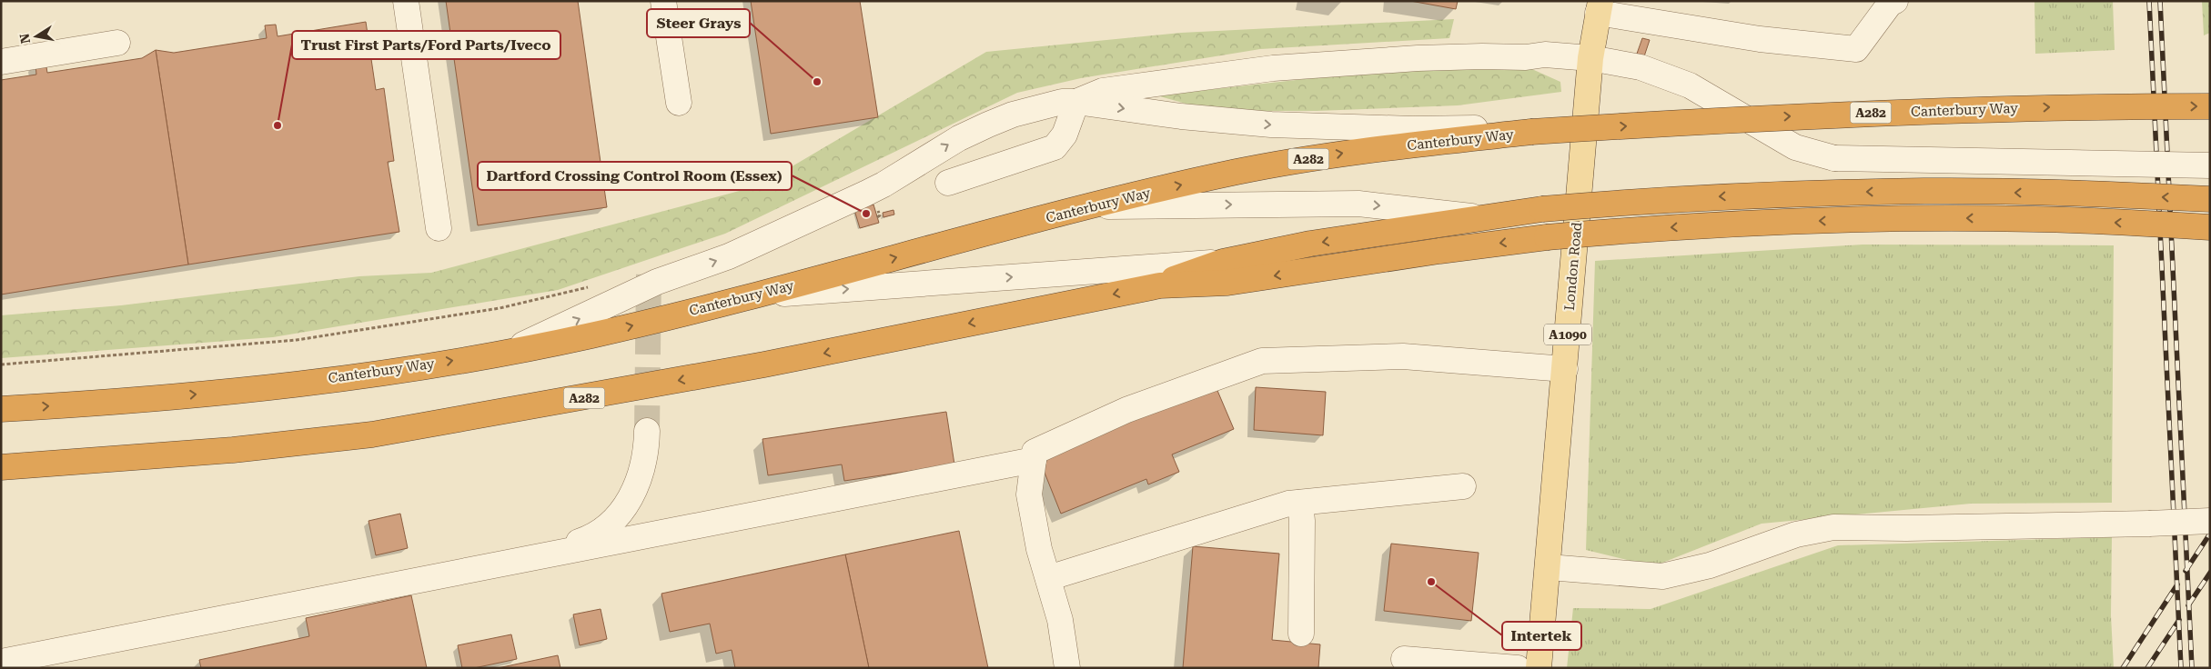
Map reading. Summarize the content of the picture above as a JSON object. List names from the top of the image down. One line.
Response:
{"streets":{"highway":["Canterbury Way","A282"],"main road":["London Road","A1090"]},"places":["Steer Grays","Trust First Parts/Ford Parts/Iveco","Dartford Crossing Control Room (Essex)","Intertek"],"north":"left"}
